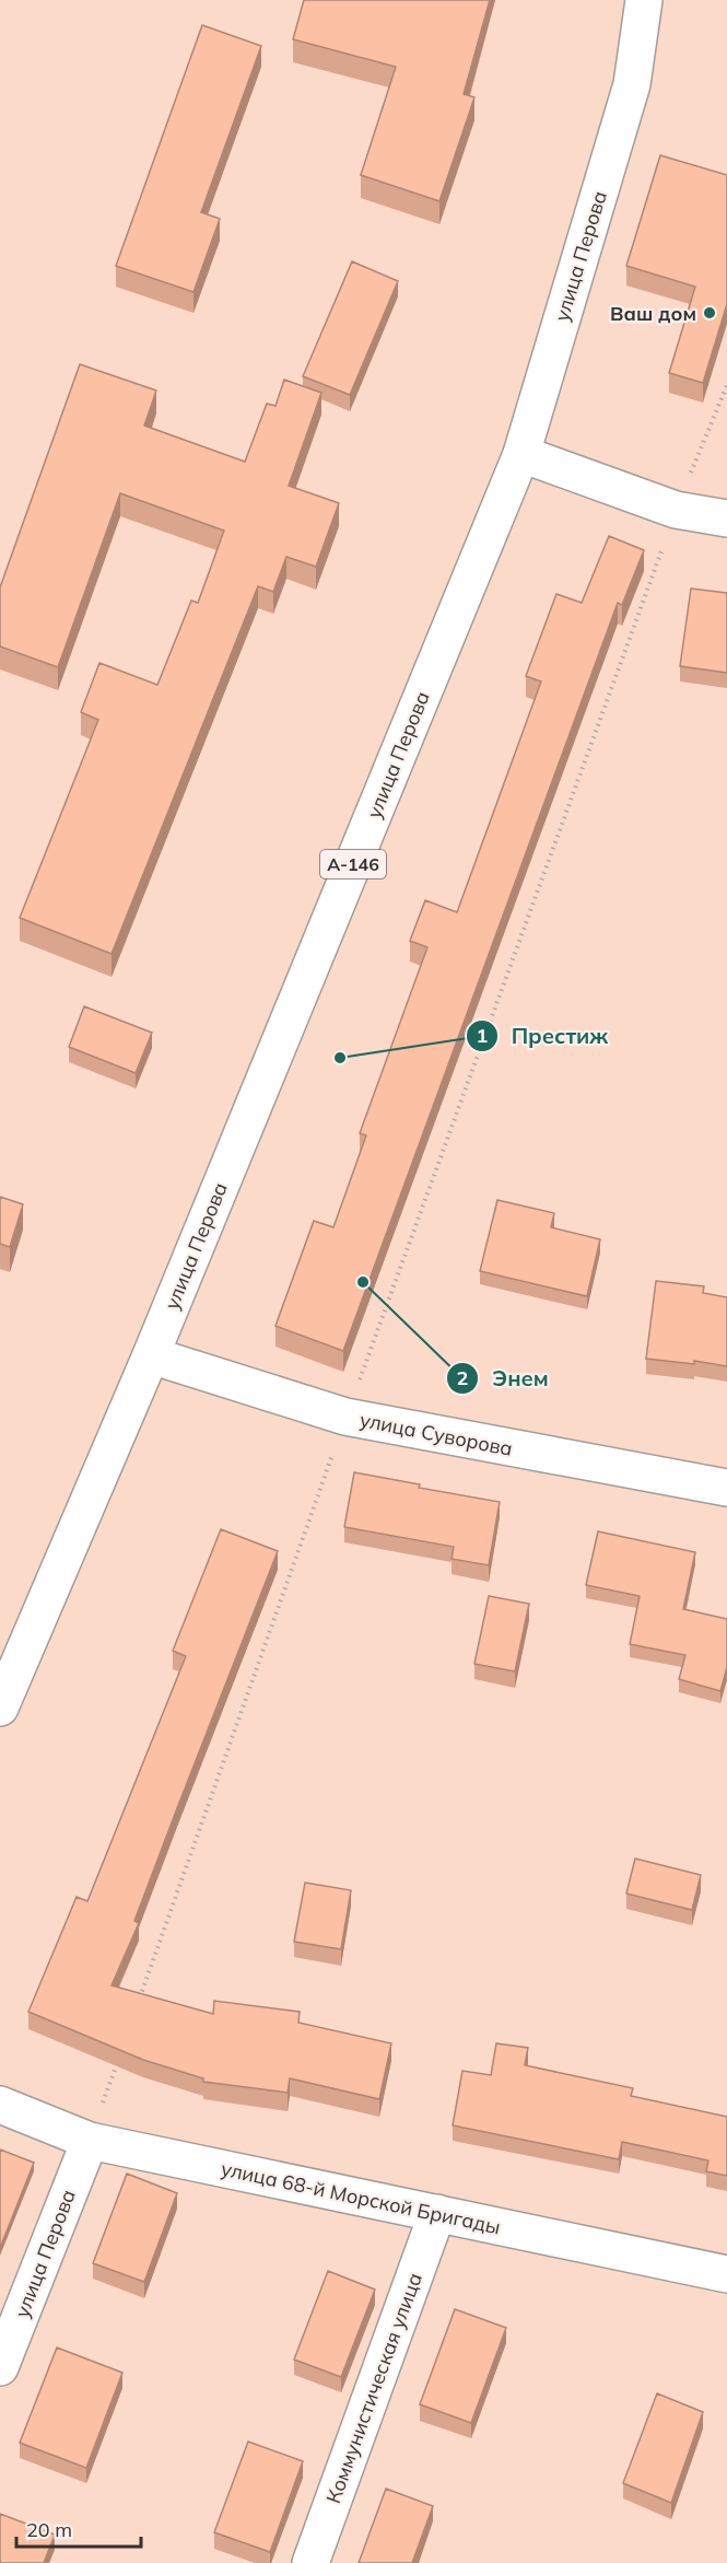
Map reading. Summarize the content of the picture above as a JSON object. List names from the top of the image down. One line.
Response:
{"streets":{"main road":["улица Перова","А-146","улица Суворова","улица 68-й Морской Бригады","Коммунистическая улица"]},"crossings":[["улица Перова","улица Суворова"],["улица Перова","улица 68-й Морской Бригады"],["улица 68-й Морской Бригады","Коммунистическая улица"]],"places":["Ваш дом","Престиж","Энем"],"scale_bar":"20 m"}
